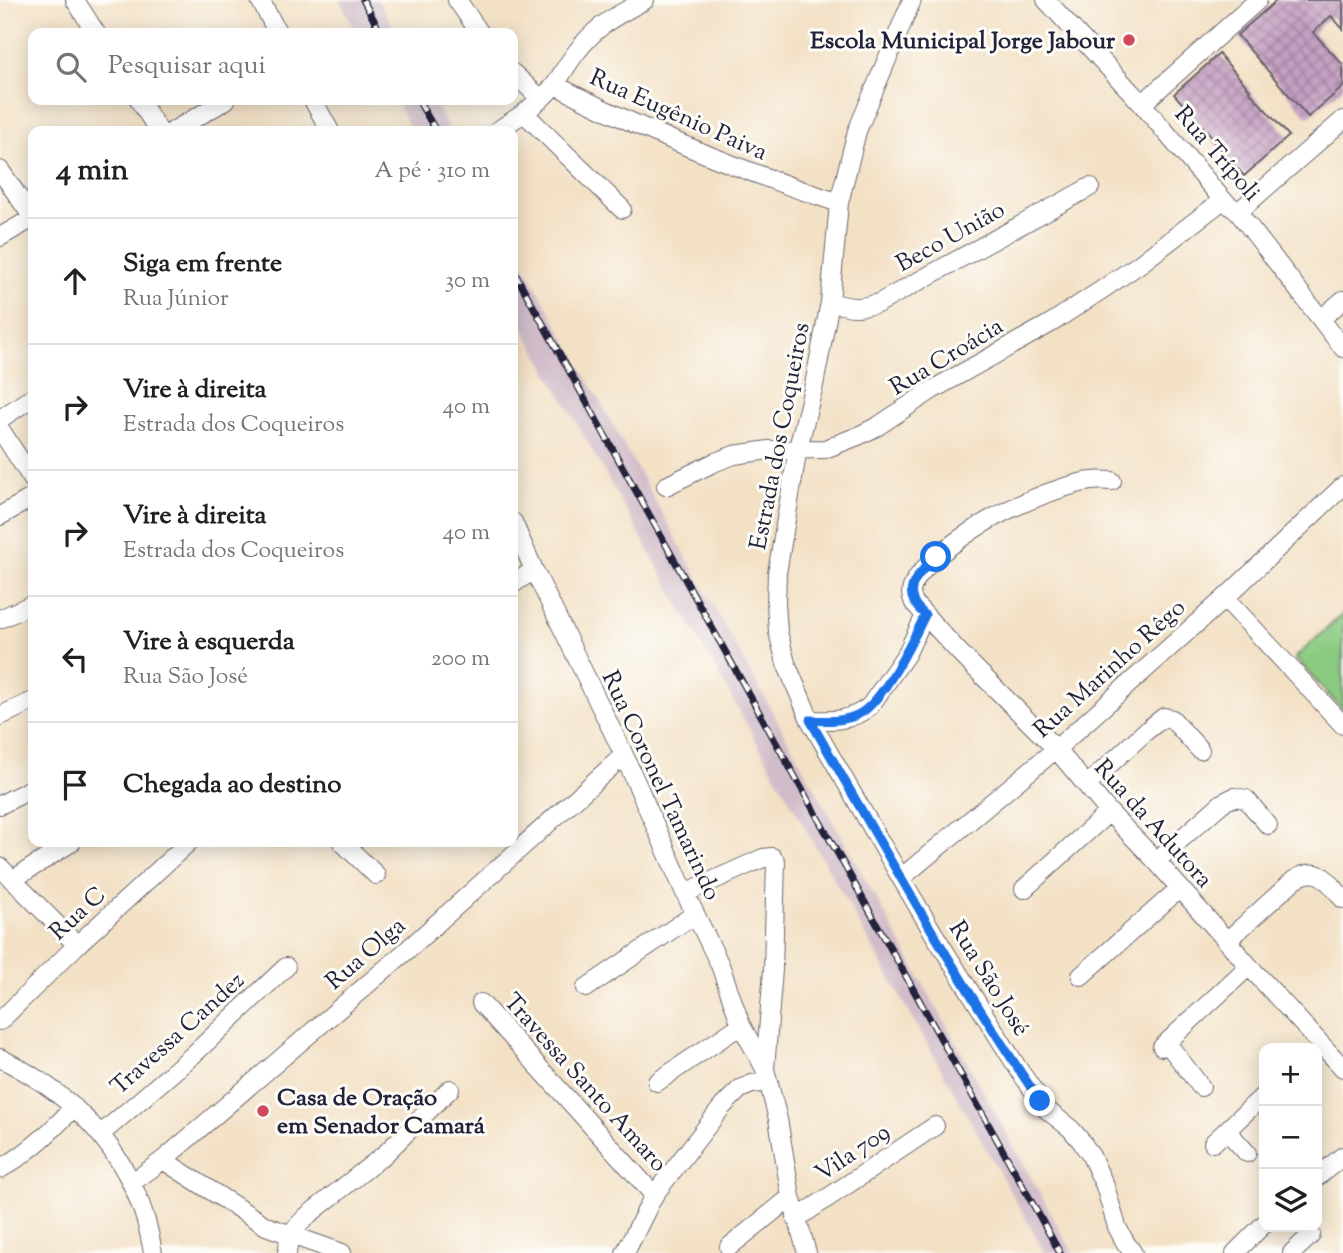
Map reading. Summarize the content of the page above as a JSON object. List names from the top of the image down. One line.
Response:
{"streets":{"street":["Rua Eugênio Paiva","Rua Trípoli","Beco União","Rua Croácia","Estrada dos Coqueiros","Rua Marinho Rêgo","Rua Coronel Tamarindo","Rua da Adutora","Rua C","Rua Olga","Rua São José","Travessa Candez","Travessa Santo Amaro","Vila 709"]},"crossings":[["Rua Eugênio Paiva","Estrada dos Coqueiros"],["Rua Trípoli","Rua Croácia"],["Beco União","Estrada dos Coqueiros"],["Rua Croácia","Estrada dos Coqueiros"],["Estrada dos Coqueiros","Rua São José"],["Rua Marinho Rêgo","Rua da Adutora"],["Rua Marinho Rêgo","Rua São José"],["Rua Coronel Tamarindo","Rua Olga"]],"places":["Escola Municipal Jorge Jabour","Casa de Oração em Senador Camará"],"page":{"search":"Pesquisar aqui","heading":["4 min","A pé · 310 m"],"list":[["Siga em frente","Rua Júnior","30 m"],["Vire à direita","Estrada dos Coqueiros","40 m"],["Vire à direita","Estrada dos Coqueiros","40 m"],["Vire à esquerda","Rua São José","200 m"],"Chegada ao destino"],"map_buttons":["+","−"]}}
